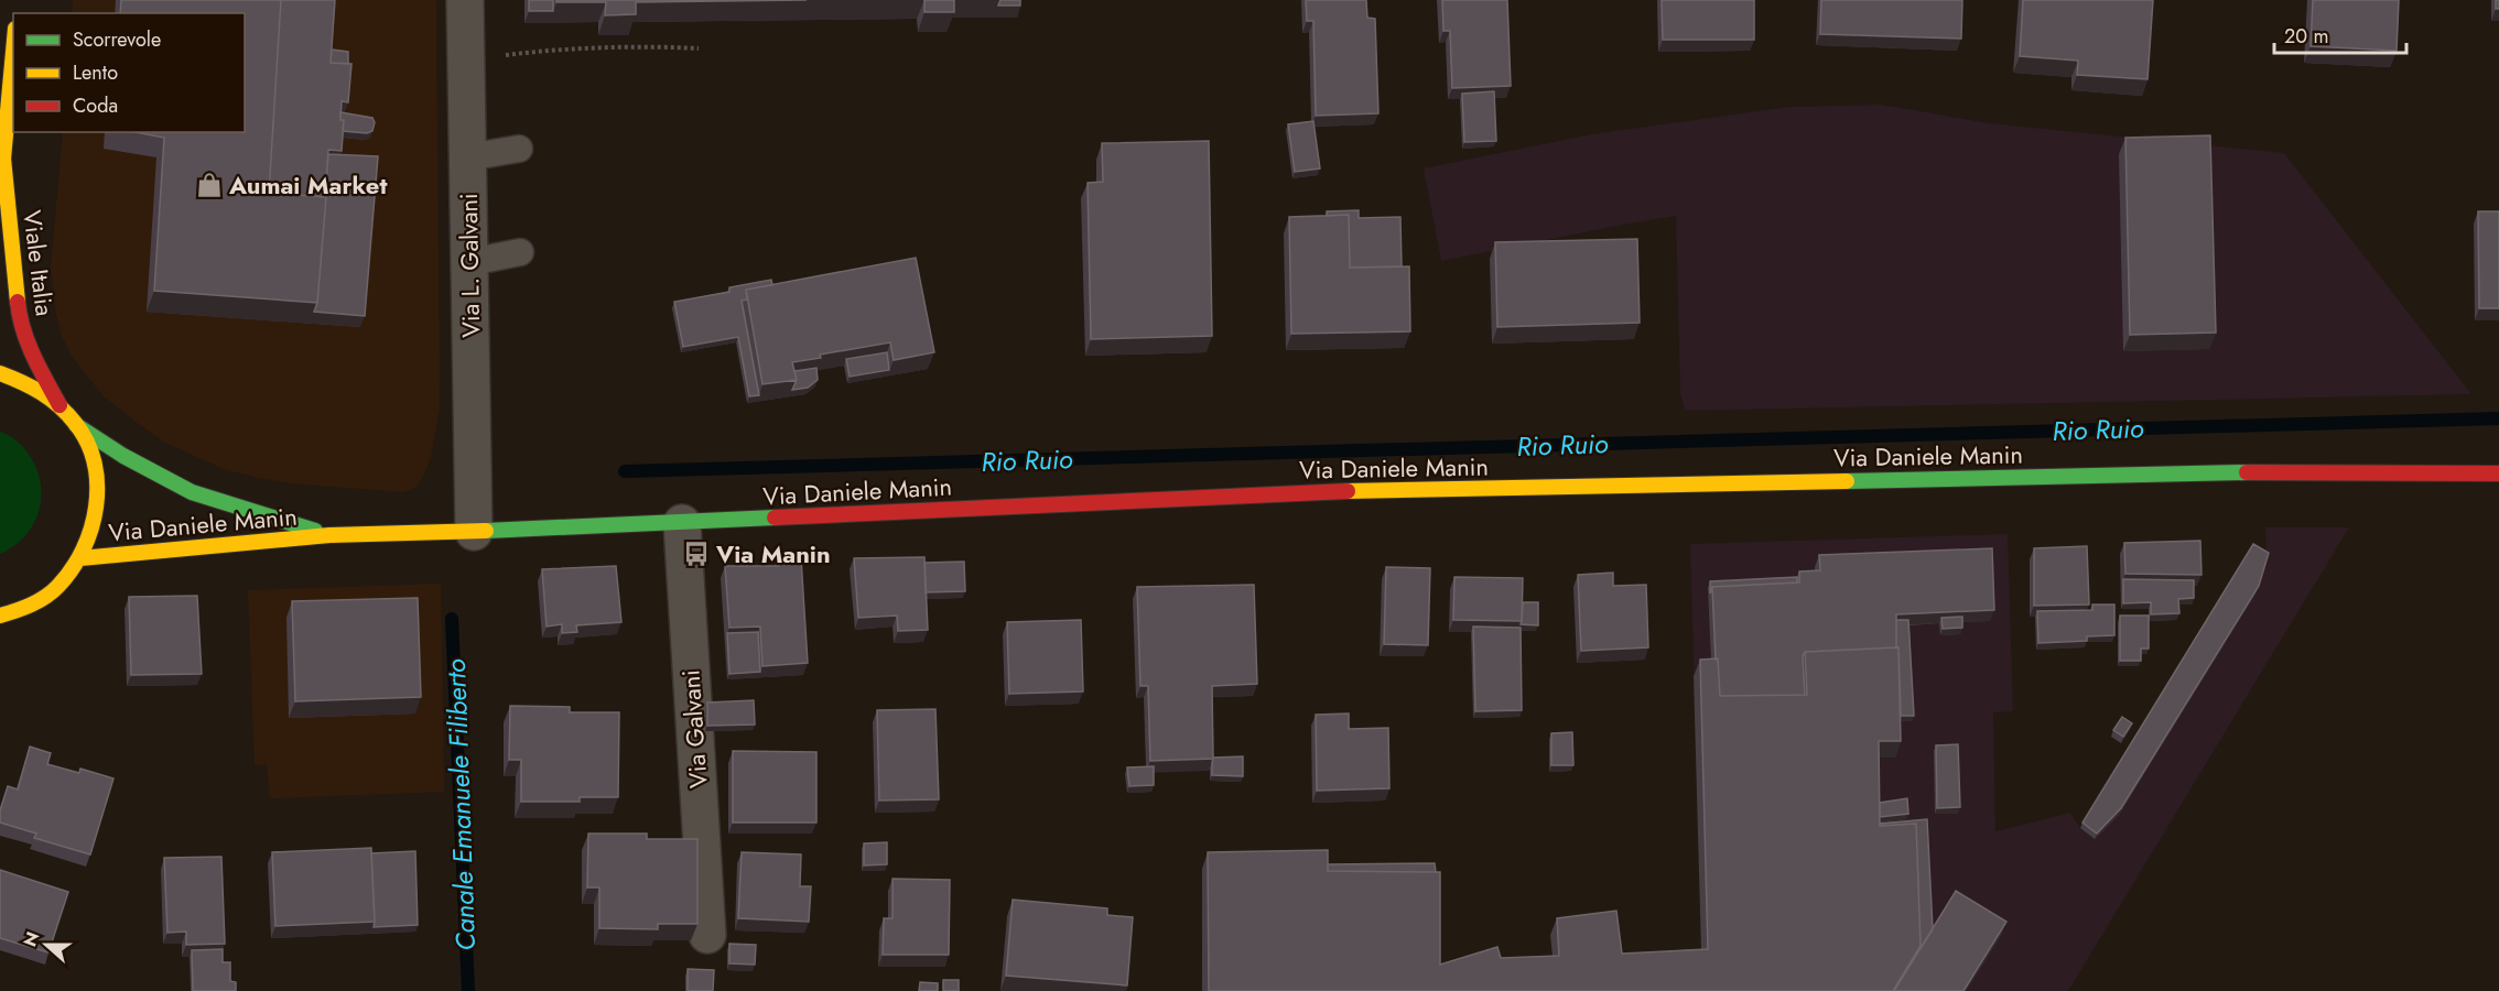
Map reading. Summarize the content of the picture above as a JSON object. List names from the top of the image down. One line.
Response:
{"streets":{"main road":["Viale Italia","Via Daniele Manin"],"street":["Via L. Galvani","Via Galvani"]},"crossings":[["Via L. Galvani","Via Daniele Manin"],["Via Daniele Manin","Via Galvani"]],"water":["Rio Ruio","Canale Emanuele Filiberto"],"places":{"shop":["Aumai Market"],"bus stop":["Via Manin"]},"legend":["Scorrevole","Lento","Coda"],"scale_bar":"20 m","north":"left"}
